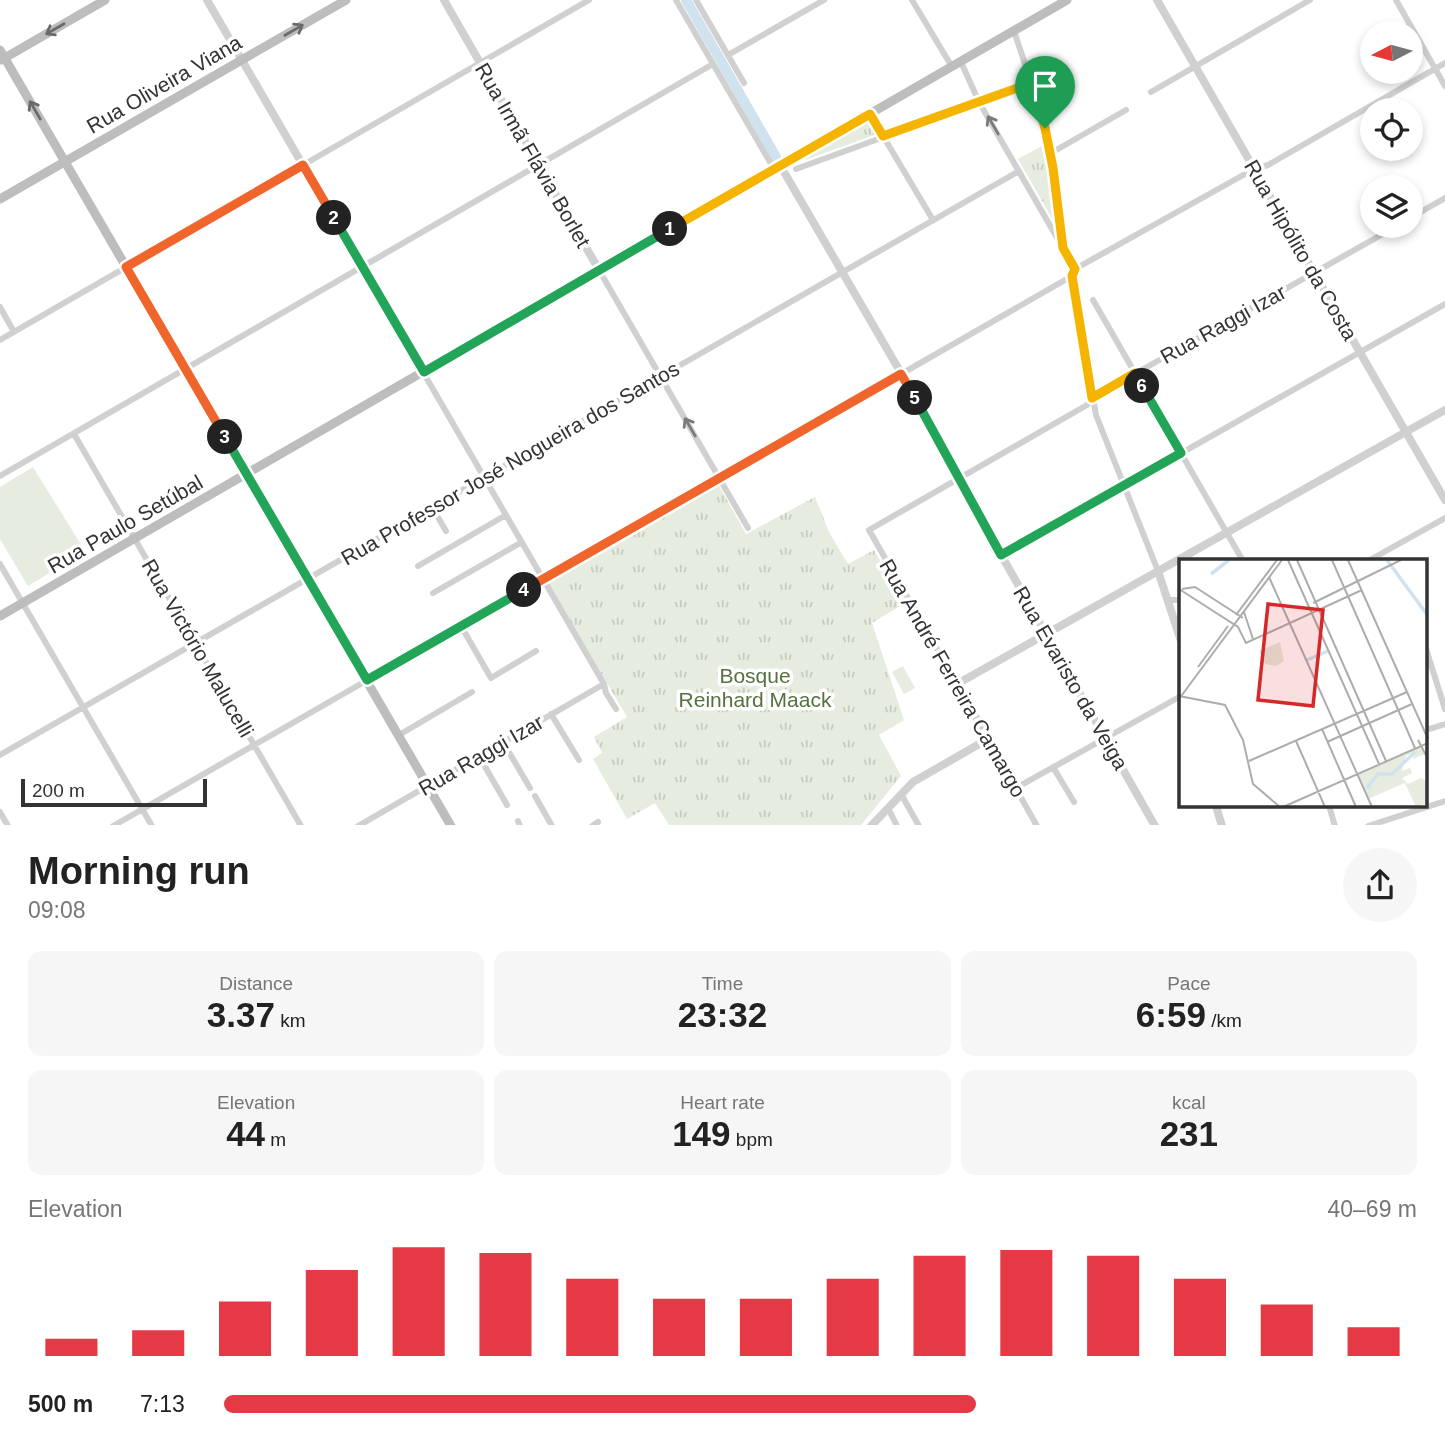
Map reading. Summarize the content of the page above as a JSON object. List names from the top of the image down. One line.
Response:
{"streets":{"main road":["Rua Oliveira Viana","Rua Paulo Setúbal"],"street":["Rua Irmã Flávia Borlet","Rua Hipólito da Costa","Rua Raggi Izar","Rua Professor José Nogueira dos Santos","Rua Victório Malucelli","Rua André Ferreira Camargo","Rua Evaristo da Veiga"]},"crossings":[["Rua Irmã Flávia Borlet","Rua Professor José Nogueira dos Santos"],["Rua Irmã Flávia Borlet","Rua Paulo Setúbal"],["Rua Hipólito da Costa","Rua Raggi Izar"],["Rua Raggi Izar","Rua André Ferreira Camargo"],["Rua Raggi Izar","Rua Evaristo da Veiga"],["Rua Professor José Nogueira dos Santos","Rua Victório Malucelli"],["Rua Professor José Nogueira dos Santos","Rua Evaristo da Veiga"],["Rua Paulo Setúbal","Rua Victório Malucelli"],["Rua Paulo Setúbal","Rua Evaristo da Veiga"]],"parks":["Bosque Reinhard Maack"],"scale_bar":"200 m","north":"left","page":{"pins":["2","1","6","5","3","4"],"scale":"200 m","heading":["Morning run","09:08"],"stats":[["Distance","3.37 km"],["Time","23:32"],["Pace","6:59 /km"],["Elevation","44 m"],["Heart rate","149 bpm"],["kcal","231"]],"chart":["Elevation","40–69 m"],"list":[{"name":"500 m","note":"7:13"}]}}
